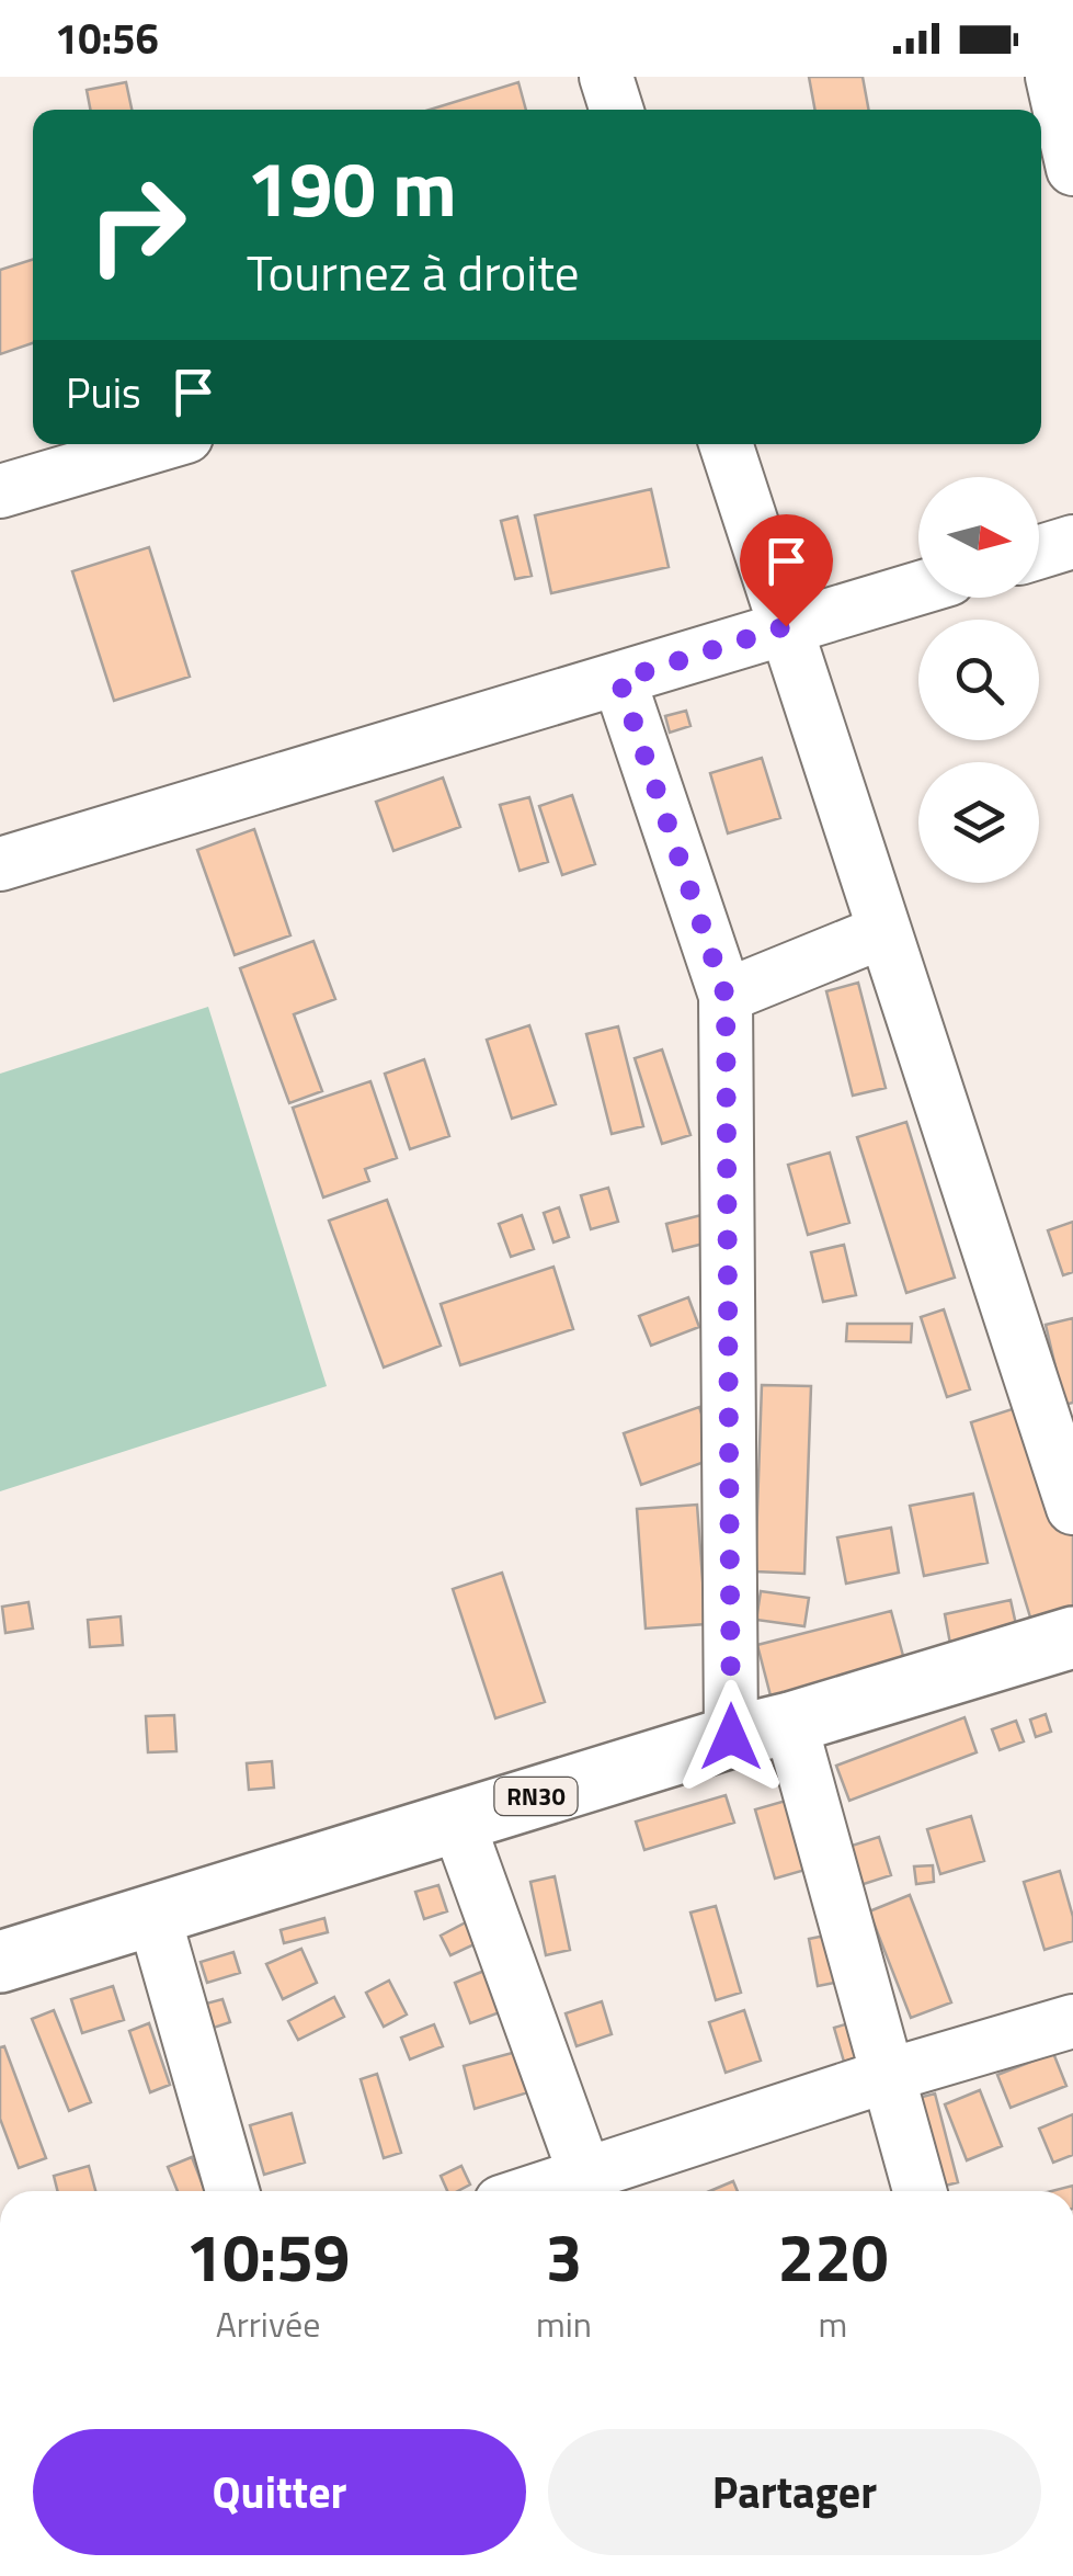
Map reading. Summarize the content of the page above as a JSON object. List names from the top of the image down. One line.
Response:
{"streets":{"main road":["RN30"]},"north":"right","page":{"status":"10:56","turn":["190 m","Tournez à droite"],"then":"Puis","eta":["10:59","Arrivée","3","min","220","m"],"buttons":["Quitter","Partager"]}}
